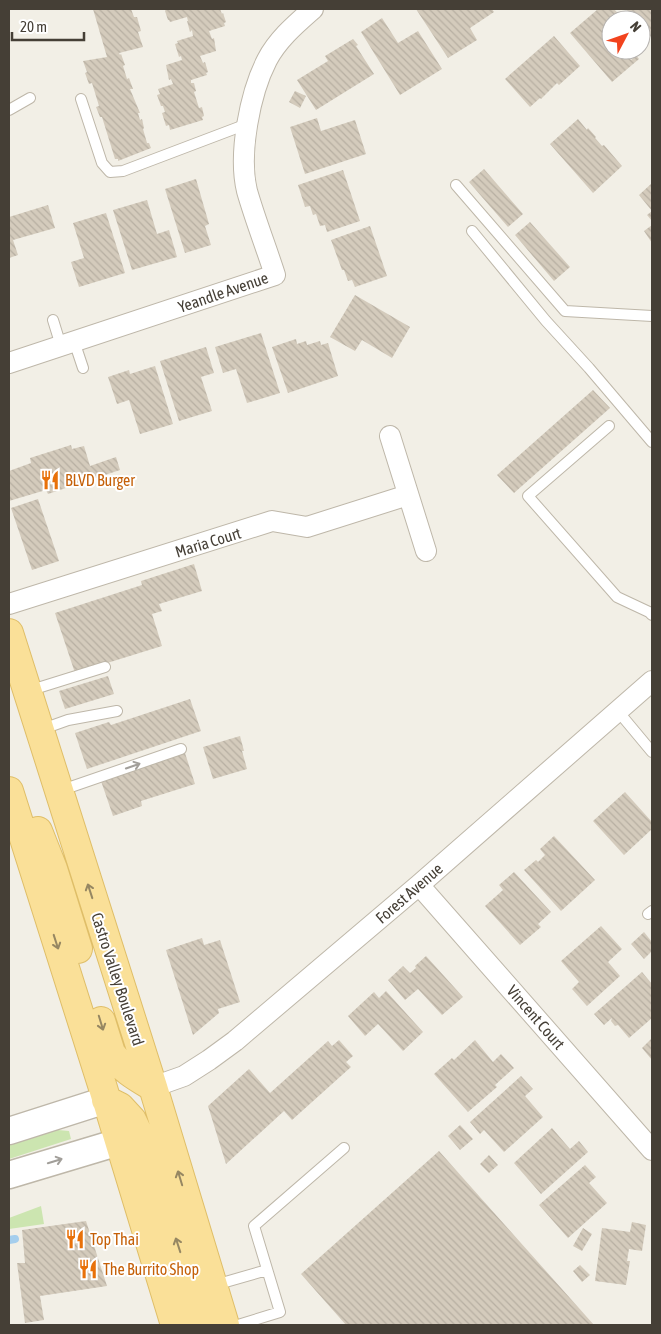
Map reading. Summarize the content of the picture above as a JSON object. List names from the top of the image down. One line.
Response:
{"streets":{"main road":["Castro Valley Boulevard"],"street":["Yeandle Avenue","Maria Court","Forest Avenue","Vincent Court"]},"crossings":[["Forest Avenue","Castro Valley Boulevard"],["Forest Avenue","Vincent Court"]],"places":{"restaurant":["BLVD Burger","Top Thai","The Burrito Shop"]},"scale_bar":"20 m","north":"top right"}
